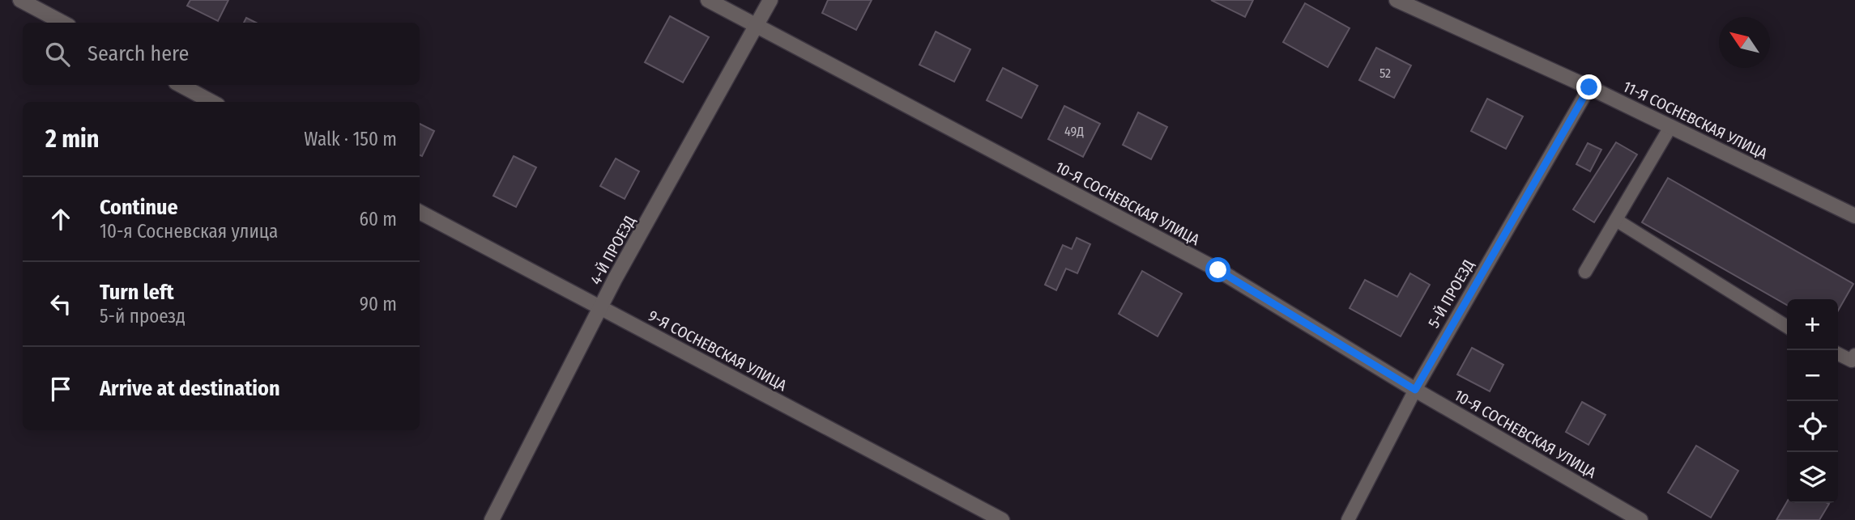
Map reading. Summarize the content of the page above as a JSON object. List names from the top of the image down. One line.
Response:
{"streets":{"street":["11-Я СОСНЕВСКАЯ УЛИЦА","10-Я СОСНЕВСКАЯ УЛИЦА","4-Й ПРОЕЗД","9-Я СОСНЕВСКАЯ УЛИЦА"],"lane":["5-Й ПРОЕЗД"]},"crossings":[["11-Я СОСНЕВСКАЯ УЛИЦА","5-Й ПРОЕЗД"],["10-Я СОСНЕВСКАЯ УЛИЦА","4-Й ПРОЕЗД"],["10-Я СОСНЕВСКАЯ УЛИЦА","5-Й ПРОЕЗД"],["4-Й ПРОЕЗД","9-Я СОСНЕВСКАЯ УЛИЦА"]],"house_numbers":["52","49Д"],"north":"top left","page":{"search":"Search here","heading":["2 min","Walk · 150 m"],"list":[["Continue","10-я Сосневская улица","60 m"],["Turn left","5-й проезд","90 m"],"Arrive at destination"],"map_buttons":["+","−"]}}
